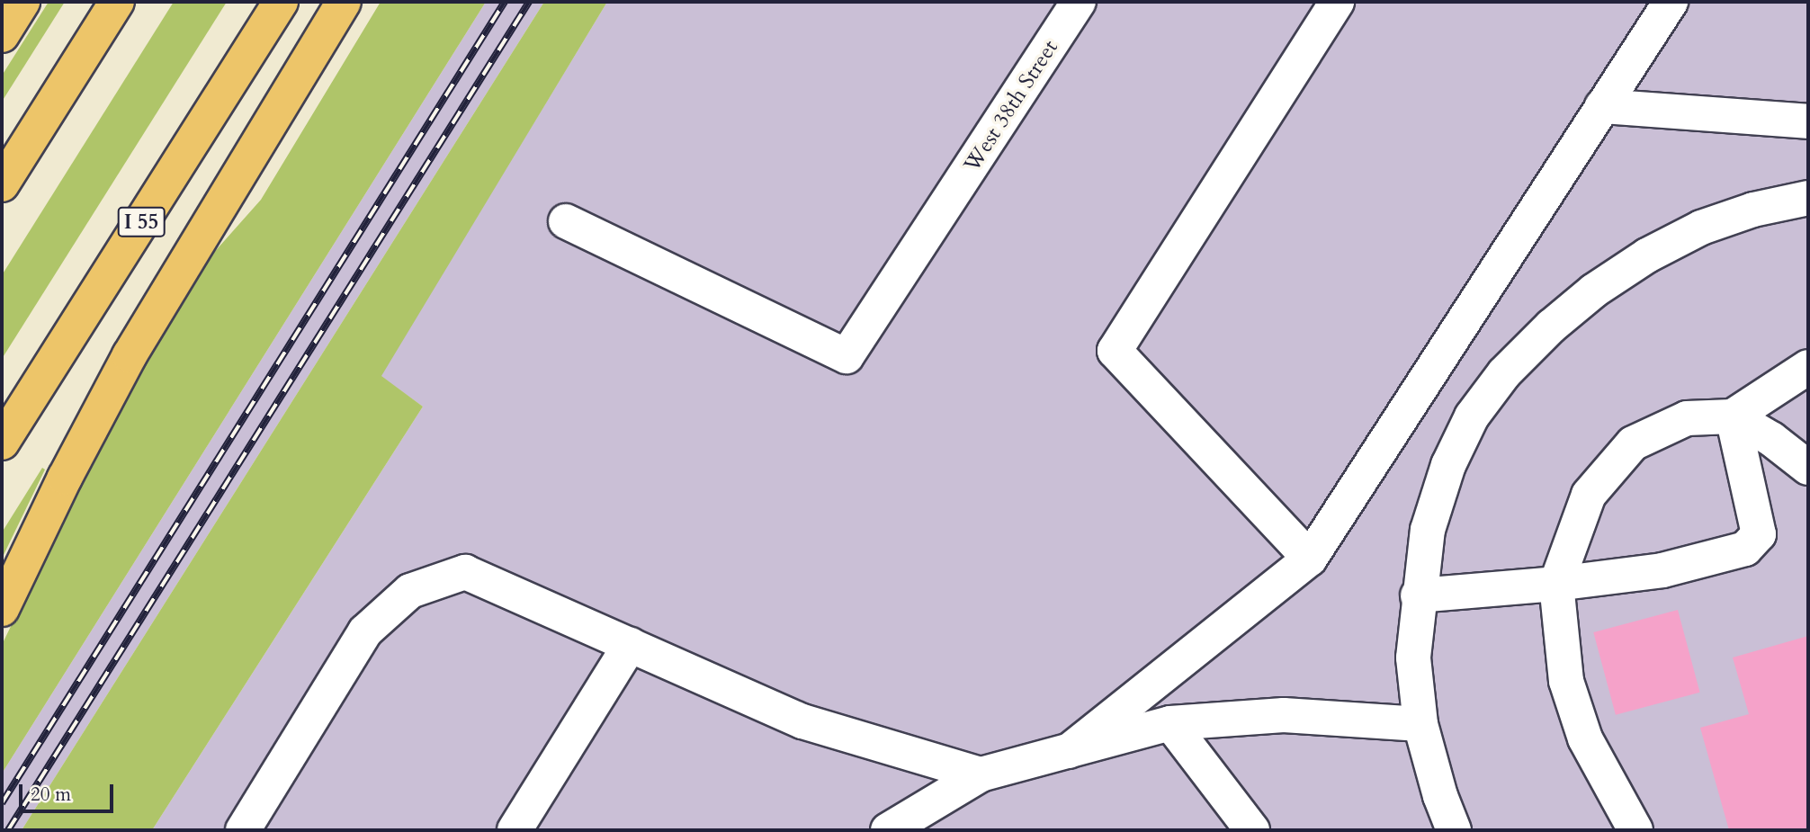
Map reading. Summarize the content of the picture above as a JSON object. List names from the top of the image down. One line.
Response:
{"streets":{"highway":["I 55"],"street":["West 38th Street"]},"scale_bar":"20 m"}
